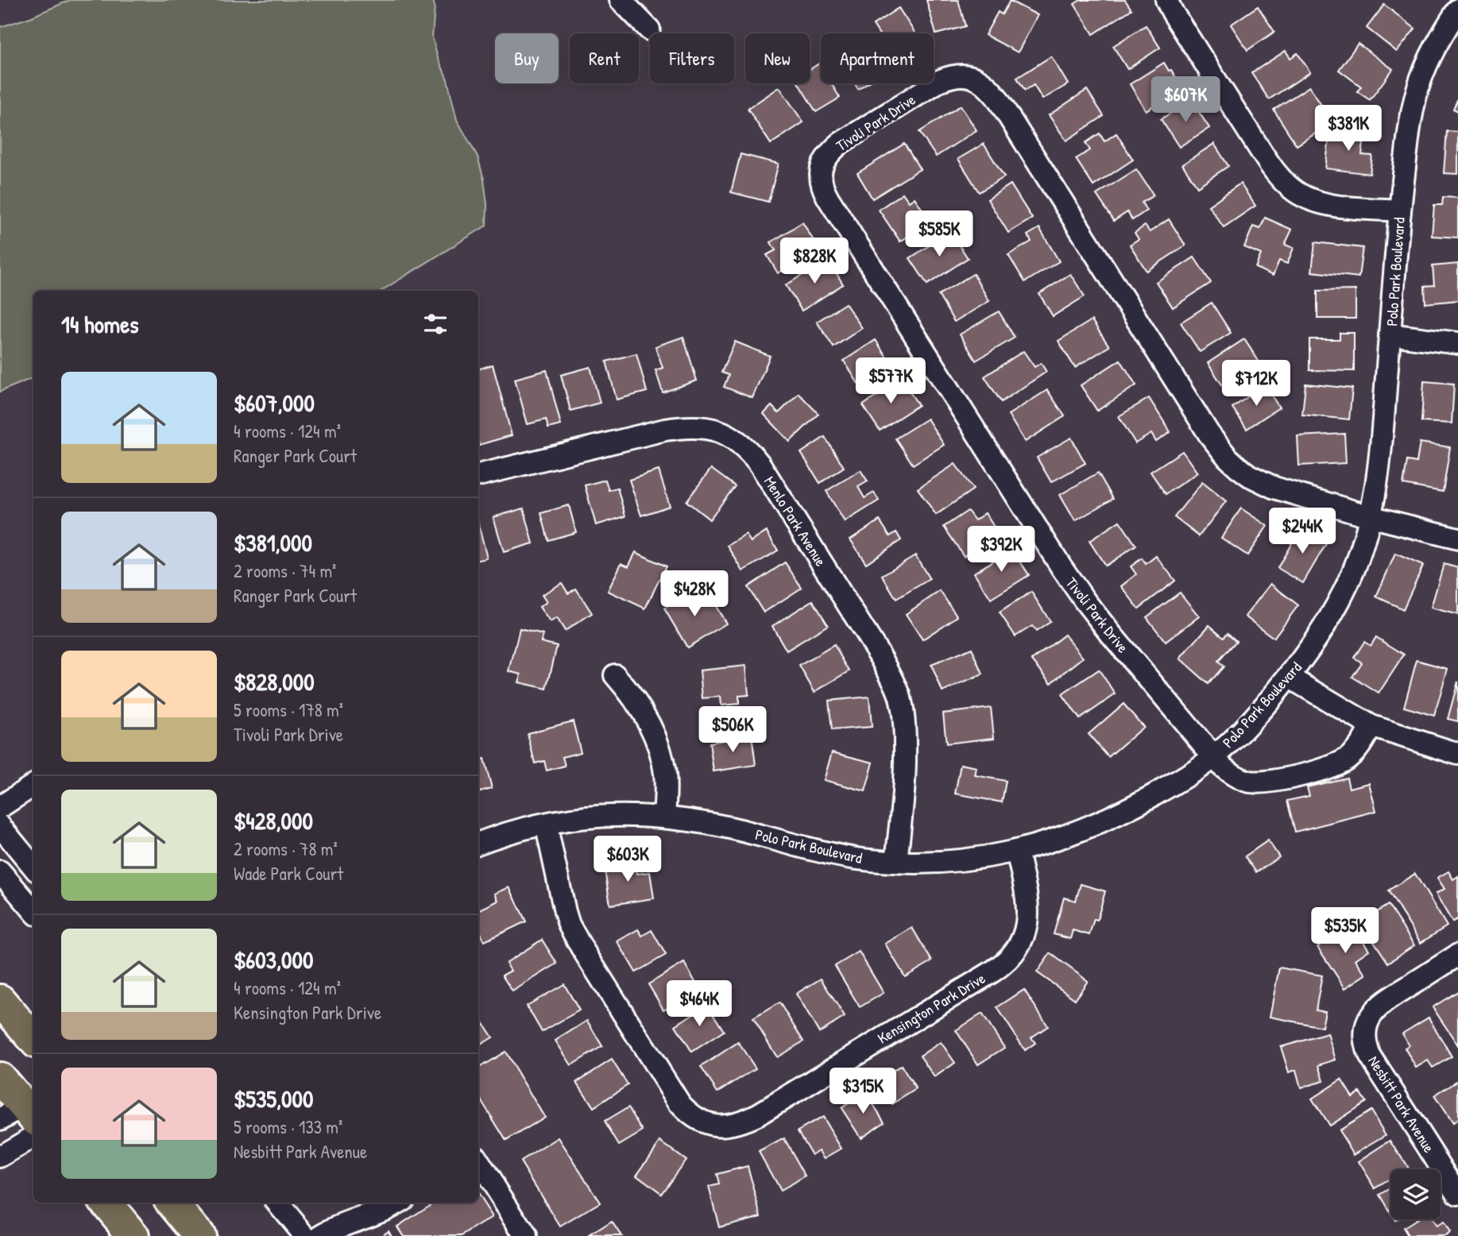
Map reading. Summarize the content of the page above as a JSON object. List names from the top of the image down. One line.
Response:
{"streets":{"street":["Tivoli Park Drive","Polo Park Boulevard","Menlo Park Avenue","Kensington Park Drive","Nesbitt Park Avenue"]},"crossings":[["Tivoli Park Drive","Polo Park Boulevard"],["Polo Park Boulevard","Menlo Park Avenue"],["Polo Park Boulevard","Kensington Park Drive"]],"page":{"chip":["Buy","Rent","Filters","New","Apartment"],"price":["$607K","$381K","$585K","$828K","$577K","$712K","$244K","$392K","$428K","$506K","$603K","$535K","$464K","$315K"],"heading":"14 homes","list":[{"name":"$607,000","note":"4 rooms · 124 m² · Ranger Park Court"},{"name":"$381,000","note":"2 rooms · 74 m² · Ranger Park Court"},{"name":"$828,000","note":"5 rooms · 178 m² · Tivoli Park Drive"},{"name":"$428,000","note":"2 rooms · 78 m² · Wade Park Court"},{"name":"$603,000","note":"4 rooms · 124 m² · Kensington Park Drive"},{"name":"$535,000","note":"5 rooms · 133 m² · Nesbitt Park Avenue"}]}}
